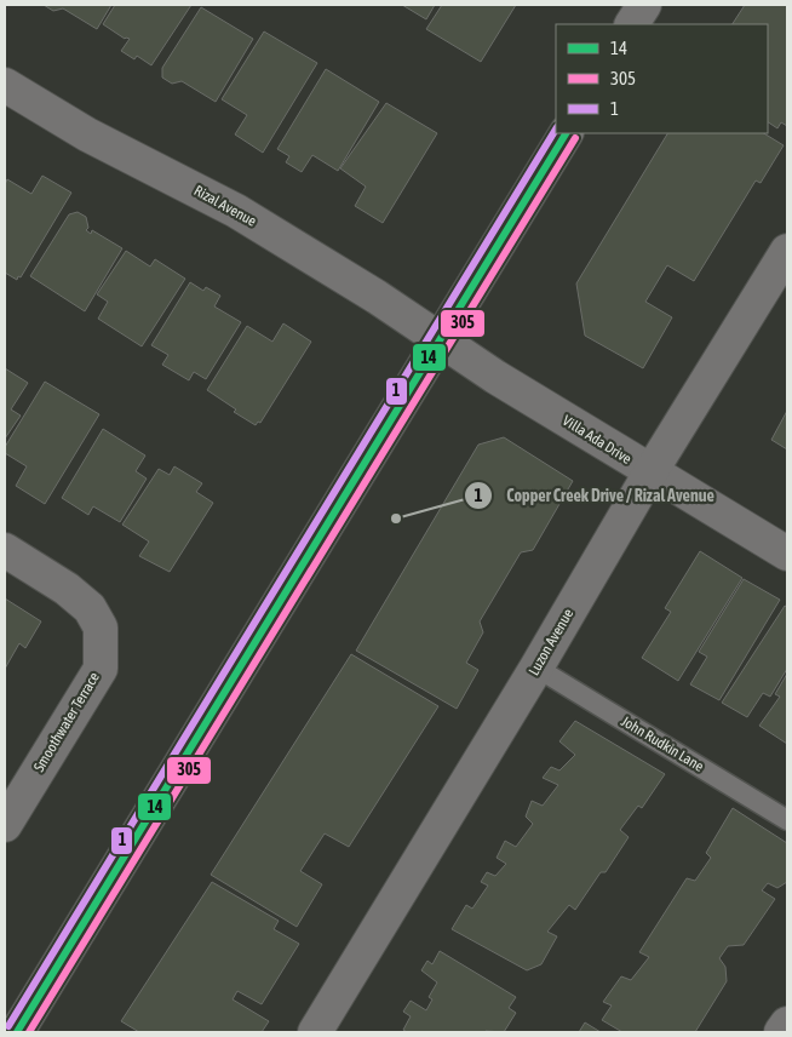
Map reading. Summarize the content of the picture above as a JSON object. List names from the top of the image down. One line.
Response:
{"streets":{"street":["Rizal Avenue","Villa Ada Drive","Luzon Avenue","Smoothwater Terrace"],"lane":["John Rudkin Lane"]},"crossings":[["Rizal Avenue","Villa Ada Drive"],["Villa Ada Drive","Luzon Avenue"],["Luzon Avenue","John Rudkin Lane"]],"places":["Copper Creek Drive / Rizal Avenue"],"lines":["transit line 1","transit line 14","transit line 305"],"legend":["14","305","1"]}
